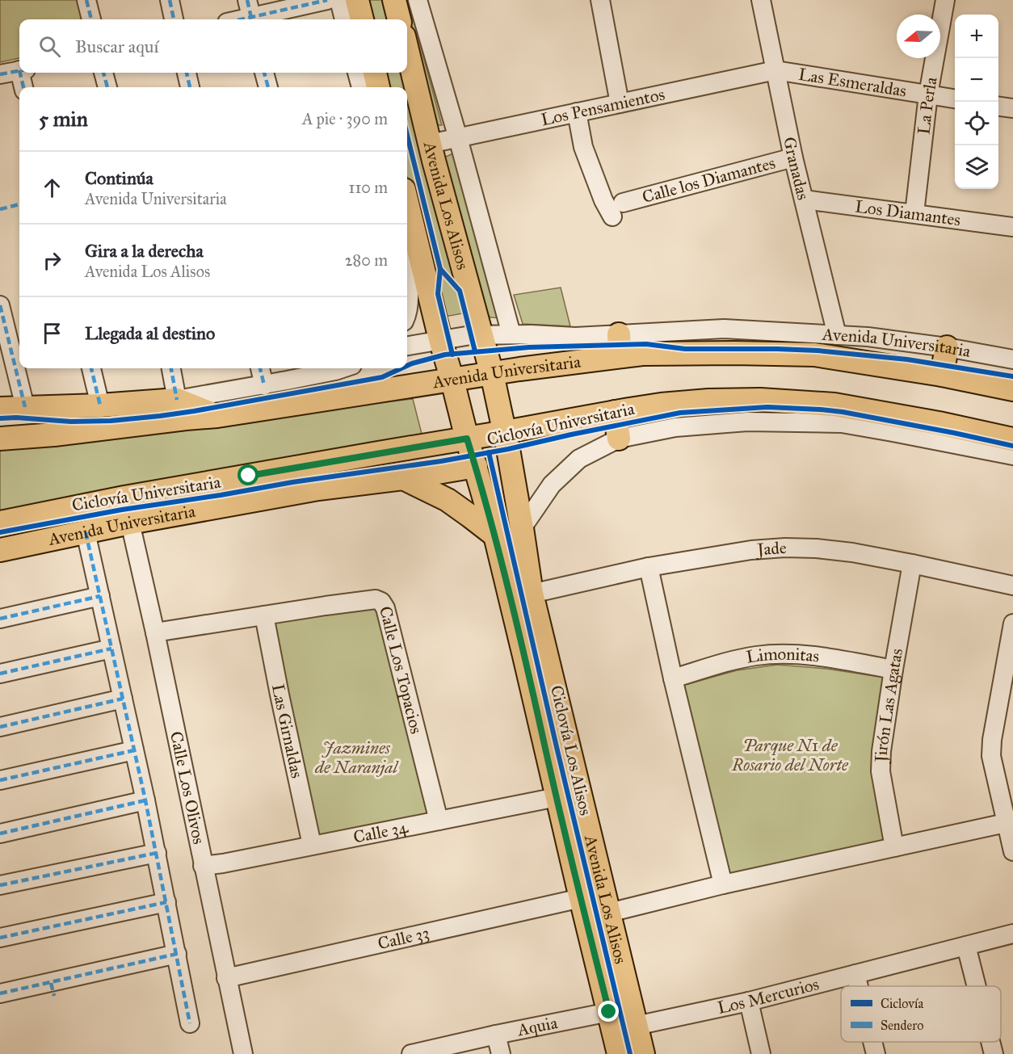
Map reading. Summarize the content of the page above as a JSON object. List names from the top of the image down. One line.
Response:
{"streets":{"main road":["Avenida Los Alisos","Avenida Universitaria"],"street":["Las Esmeraldas","La Perla","Los Pensamientos","Granadas","Calle los Diamantes","Los Diamantes","Jade","Limonitas","Calle Los Topacios","Jirón Las Agatas","Las Girnaldas","Calle Los Olivos","Calle 34","Calle 33","Los Mercurios","Aquia"],"cycle path":["Ciclovía Universitaria"]},"crossings":[["Las Esmeraldas","La Perla"],["Las Esmeraldas","Los Pensamientos"],["Las Esmeraldas","Granadas"],["La Perla","Los Diamantes"],["Los Pensamientos","Granadas"],["Los Pensamientos","Calle los Diamantes"],["Los Pensamientos","Avenida Los Alisos"],["Granadas","Calle los Diamantes"],["Granadas","Los Diamantes"],["Granadas","Avenida Universitaria"],["Avenida Los Alisos","Avenida Universitaria"],["Avenida Los Alisos","Jade"],["Avenida Los Alisos","Calle 34"],["Avenida Los Alisos","Calle 33"],["Avenida Los Alisos","Los Mercurios"],["Avenida Los Alisos","Aquia"],["Avenida Universitaria","Calle Los Olivos"],["Jade","Jirón Las Agatas"],["Limonitas","Jirón Las Agatas"],["Calle Los Topacios","Las Girnaldas"],["Calle Los Topacios","Calle Los Olivos"],["Calle Los Topacios","Calle 34"],["Las Girnaldas","Calle 34"],["Calle Los Olivos","Calle 34"],["Calle Los Olivos","Calle 33"]],"parks":["Parque N1 de Rosario del Norte","Jazmines de Naranjal"],"legend":["Ciclovía","Sendero"],"north":"left","page":{"map_buttons":["+","−"],"search":"Buscar aquí","heading":["5 min","A pie · 390 m"],"list":[["Continúa","Avenida Universitaria","110 m"],["Gira a la derecha","Avenida Los Alisos","280 m"],"Llegada al destino"]}}
